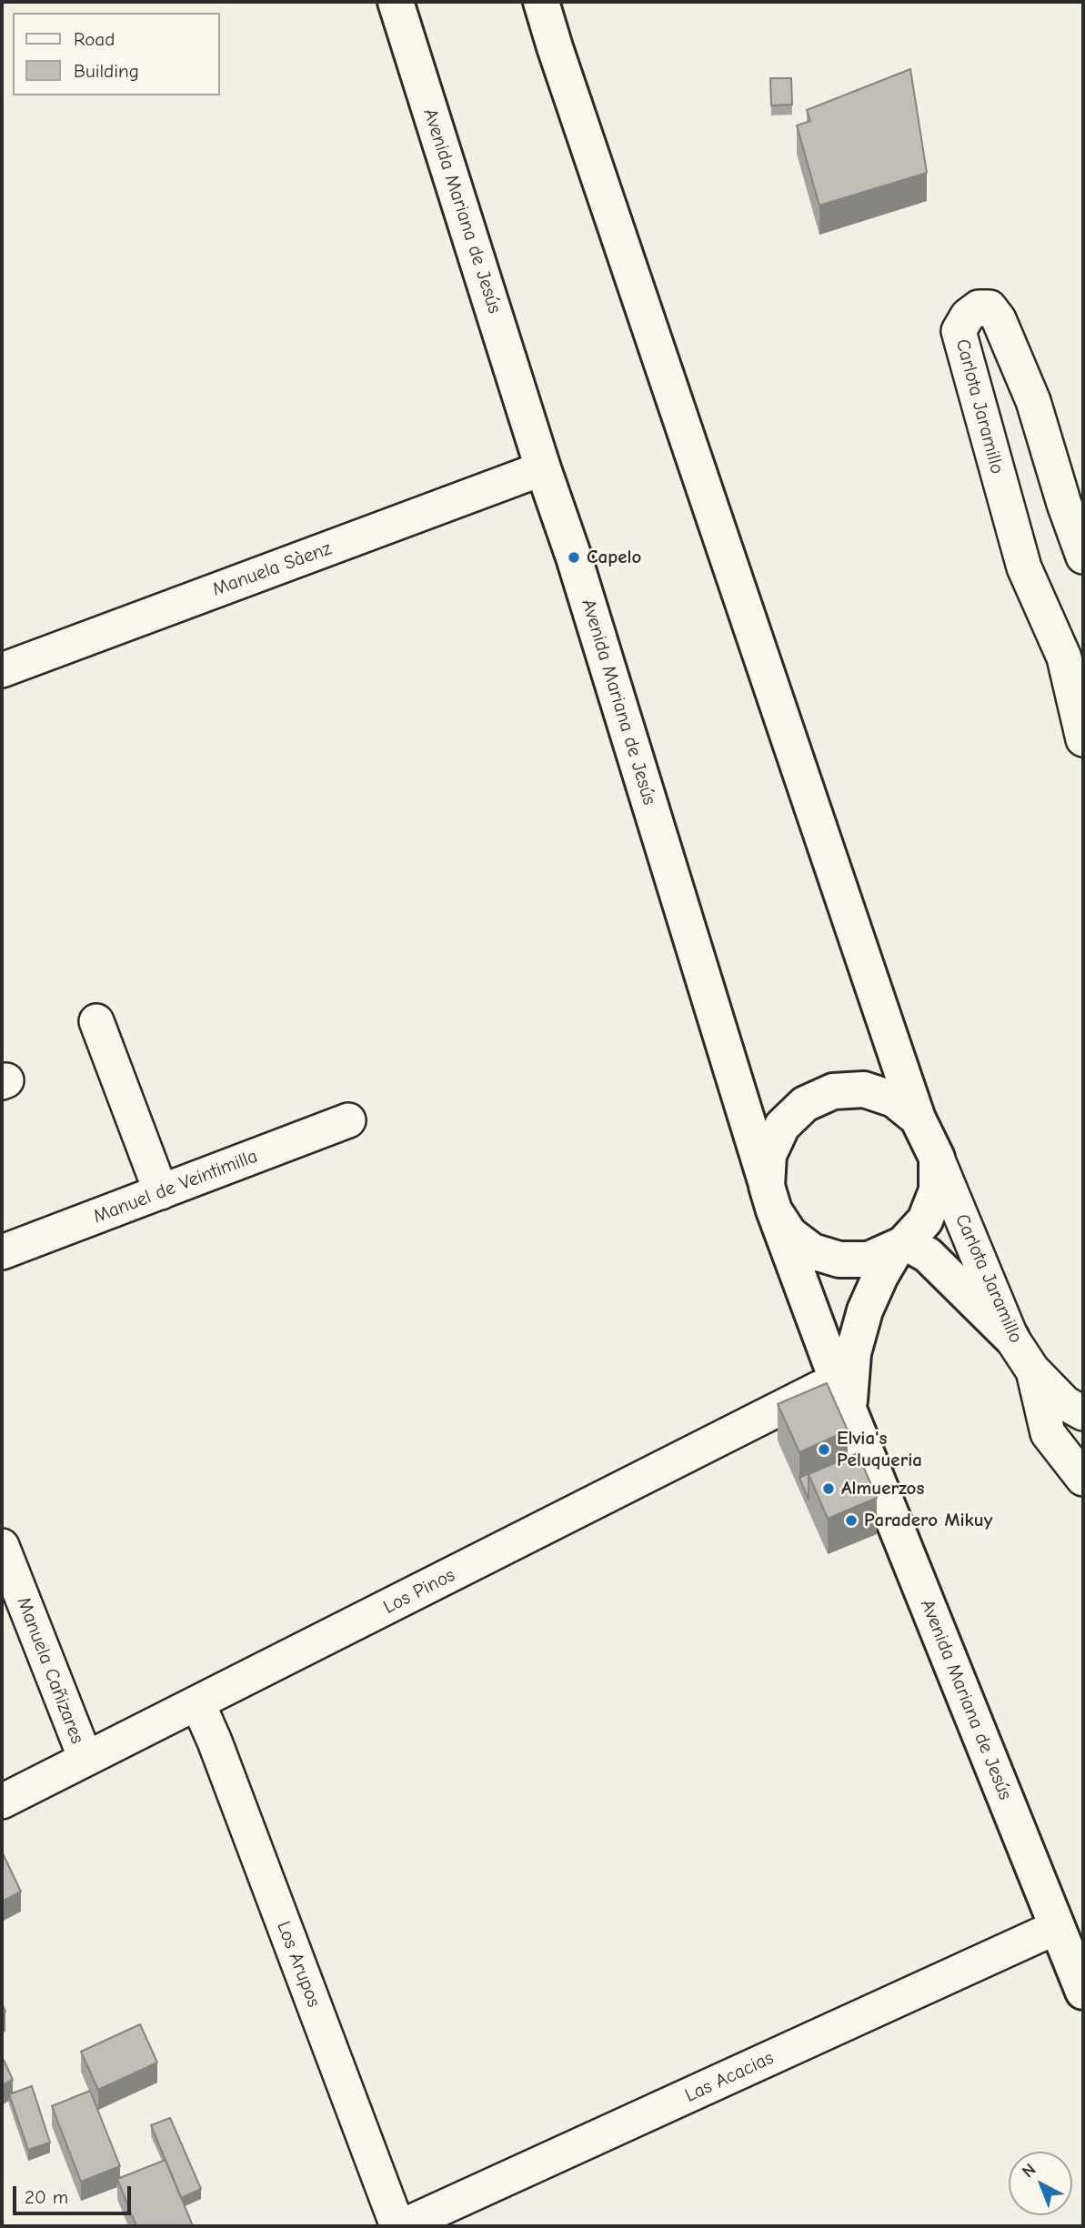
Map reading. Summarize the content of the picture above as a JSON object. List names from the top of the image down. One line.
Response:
{"streets":{"street":["Avenida Mariana de Jesús","Carlota Jaramillo","Manuela Sàenz","Manuel de Veintimilla","Los Pinos","Manuela Cañizares","Los Arupos","Las Acacias"]},"crossings":[["Avenida Mariana de Jesús","Carlota Jaramillo"],["Avenida Mariana de Jesús","Manuela Sàenz"],["Avenida Mariana de Jesús","Los Pinos"],["Avenida Mariana de Jesús","Las Acacias"],["Los Pinos","Manuela Cañizares"],["Los Pinos","Los Arupos"],["Los Arupos","Las Acacias"]],"places":["Capelo","Elvia's Peluqueria","Almuerzos","Paradero Mikuy"],"legend":["Road","Building"],"scale_bar":"20 m","north":"top left"}
